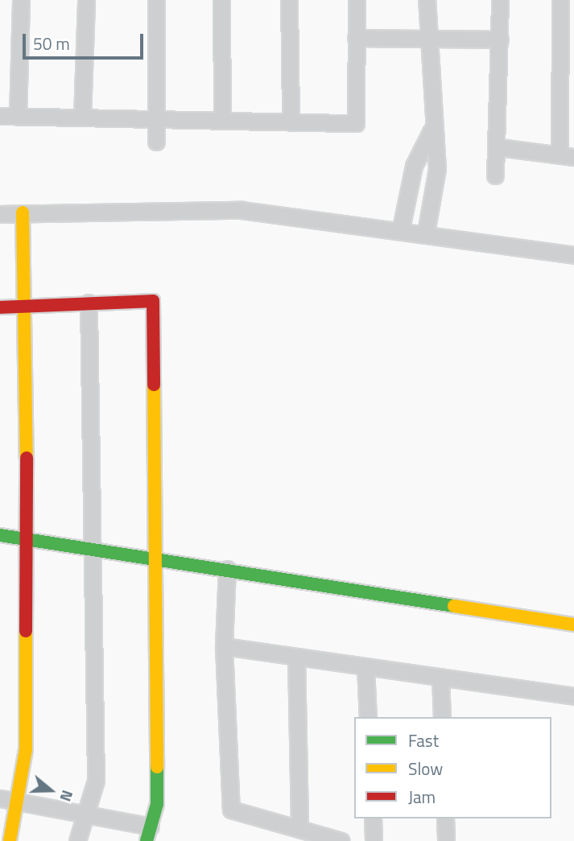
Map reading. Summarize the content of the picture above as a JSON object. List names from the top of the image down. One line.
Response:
{"legend":["Fast","Slow","Jam"],"scale_bar":"50 m","north":"right"}
